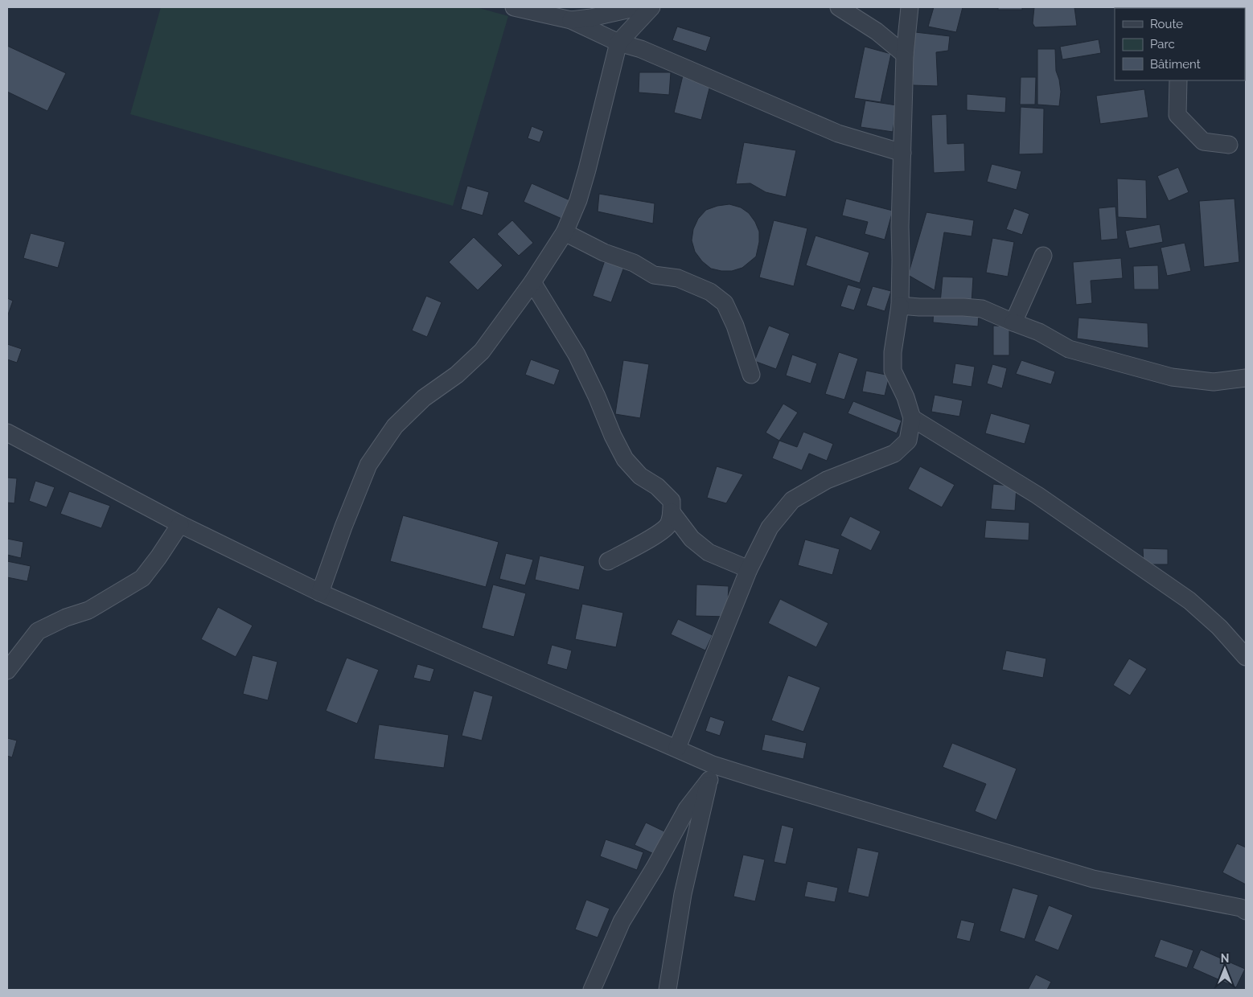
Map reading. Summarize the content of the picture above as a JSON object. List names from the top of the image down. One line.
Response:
{"legend":["Route","Parc","Bâtiment"],"north":"top"}
